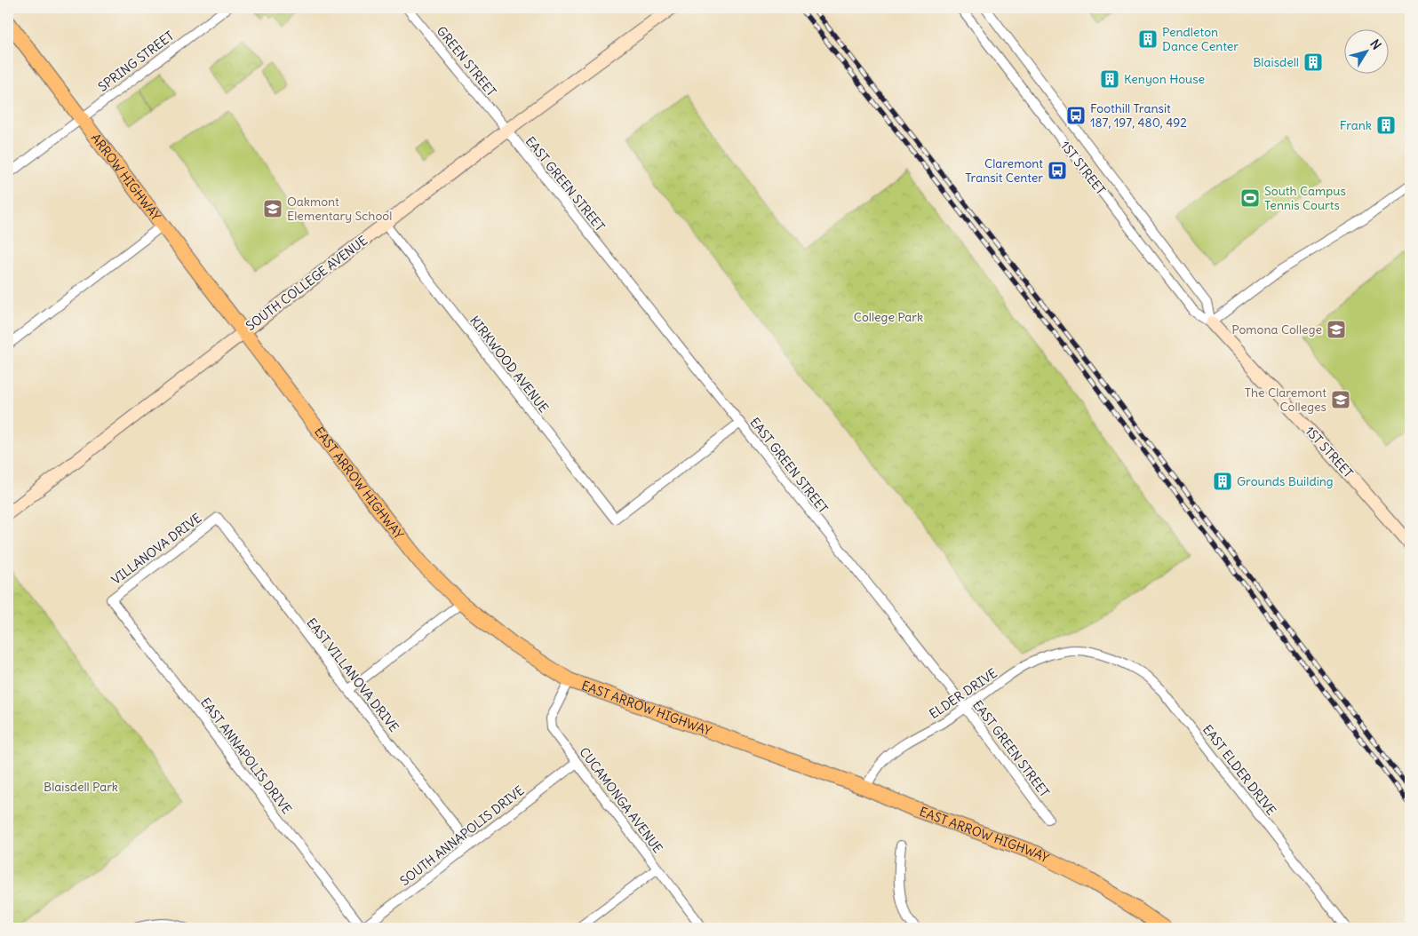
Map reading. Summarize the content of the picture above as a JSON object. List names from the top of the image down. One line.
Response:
{"streets":{"main road":["ARROW HIGHWAY","EAST ARROW HIGHWAY"],"street":["SPRING STREET","GREEN STREET","1ST STREET","EAST GREEN STREET","SOUTH COLLEGE AVENUE","KIRKWOOD AVENUE","VILLANOVA DRIVE","EAST VILLANOVA DRIVE","ELDER DRIVE","EAST ANNAPOLIS DRIVE","EAST ELDER DRIVE","CUCAMONGA AVENUE","SOUTH ANNAPOLIS DRIVE"]},"crossings":[["SPRING STREET","ARROW HIGHWAY"],["GREEN STREET","EAST GREEN STREET"],["GREEN STREET","SOUTH COLLEGE AVENUE"],["ARROW HIGHWAY","SOUTH COLLEGE AVENUE"],["ARROW HIGHWAY","EAST ARROW HIGHWAY"],["EAST GREEN STREET","SOUTH COLLEGE AVENUE"],["EAST GREEN STREET","KIRKWOOD AVENUE"],["EAST GREEN STREET","ELDER DRIVE"],["SOUTH COLLEGE AVENUE","KIRKWOOD AVENUE"],["SOUTH COLLEGE AVENUE","EAST ARROW HIGHWAY"],["EAST ARROW HIGHWAY","ELDER DRIVE"],["EAST ARROW HIGHWAY","CUCAMONGA AVENUE"],["VILLANOVA DRIVE","EAST VILLANOVA DRIVE"],["VILLANOVA DRIVE","EAST ANNAPOLIS DRIVE"],["EAST VILLANOVA DRIVE","SOUTH ANNAPOLIS DRIVE"],["ELDER DRIVE","EAST ELDER DRIVE"],["EAST ANNAPOLIS DRIVE","SOUTH ANNAPOLIS DRIVE"],["CUCAMONGA AVENUE","SOUTH ANNAPOLIS DRIVE"]],"parks":["College Park","Blaisdell Park"],"places":{"building":["Pendleton Dance Center","Blaisdell","Kenyon House","Frank","Grounds Building"],"bus stop":["Foothill Transit 187, 197, 480, 492","Claremont Transit Center"],"sports":["South Campus Tennis Courts"],"school or university":["Oakmont Elementary School","Pomona College","The Claremont Colleges"]},"north":"top right"}
